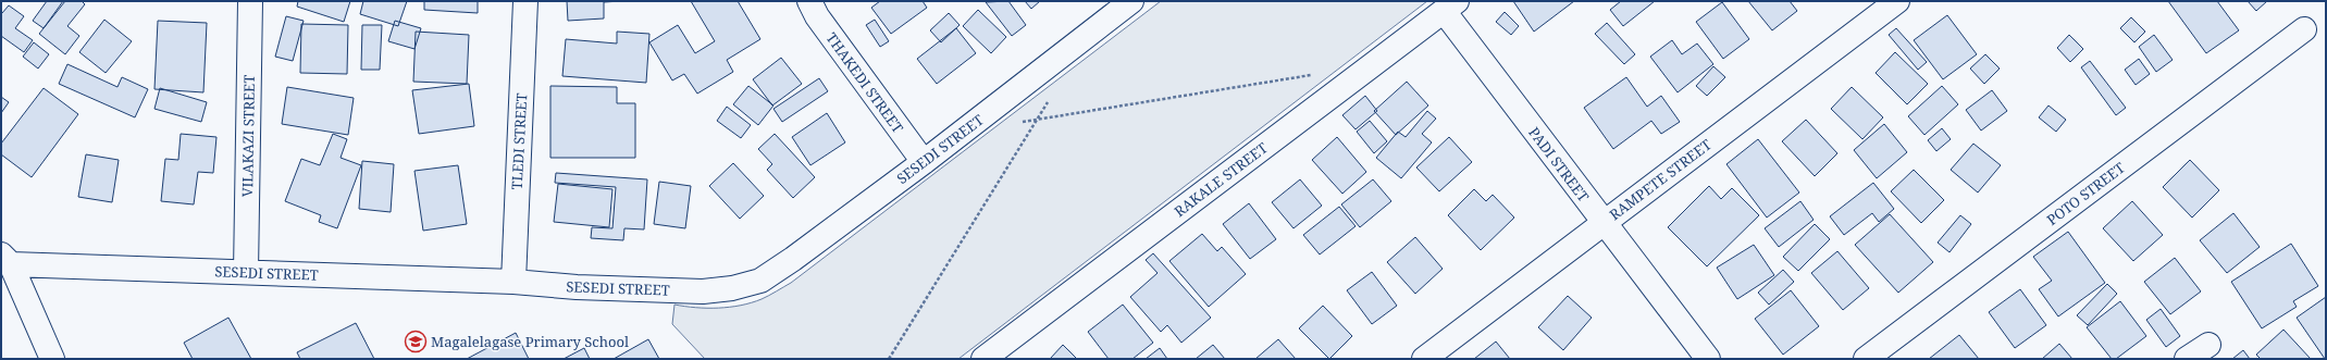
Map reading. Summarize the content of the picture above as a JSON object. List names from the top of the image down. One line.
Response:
{"streets":{"street":["THAKEDI STREET","VILAKAZI STREET","TLEDI STREET","SESEDI STREET","PADI STREET","RAKALE STREET","RAMPETE STREET","POTO STREET"]},"crossings":[["THAKEDI STREET","SESEDI STREET"],["VILAKAZI STREET","SESEDI STREET"],["TLEDI STREET","SESEDI STREET"],["PADI STREET","RAKALE STREET"],["PADI STREET","RAMPETE STREET"]],"places":{"school or university":["Magalelagase Primary School"]}}
